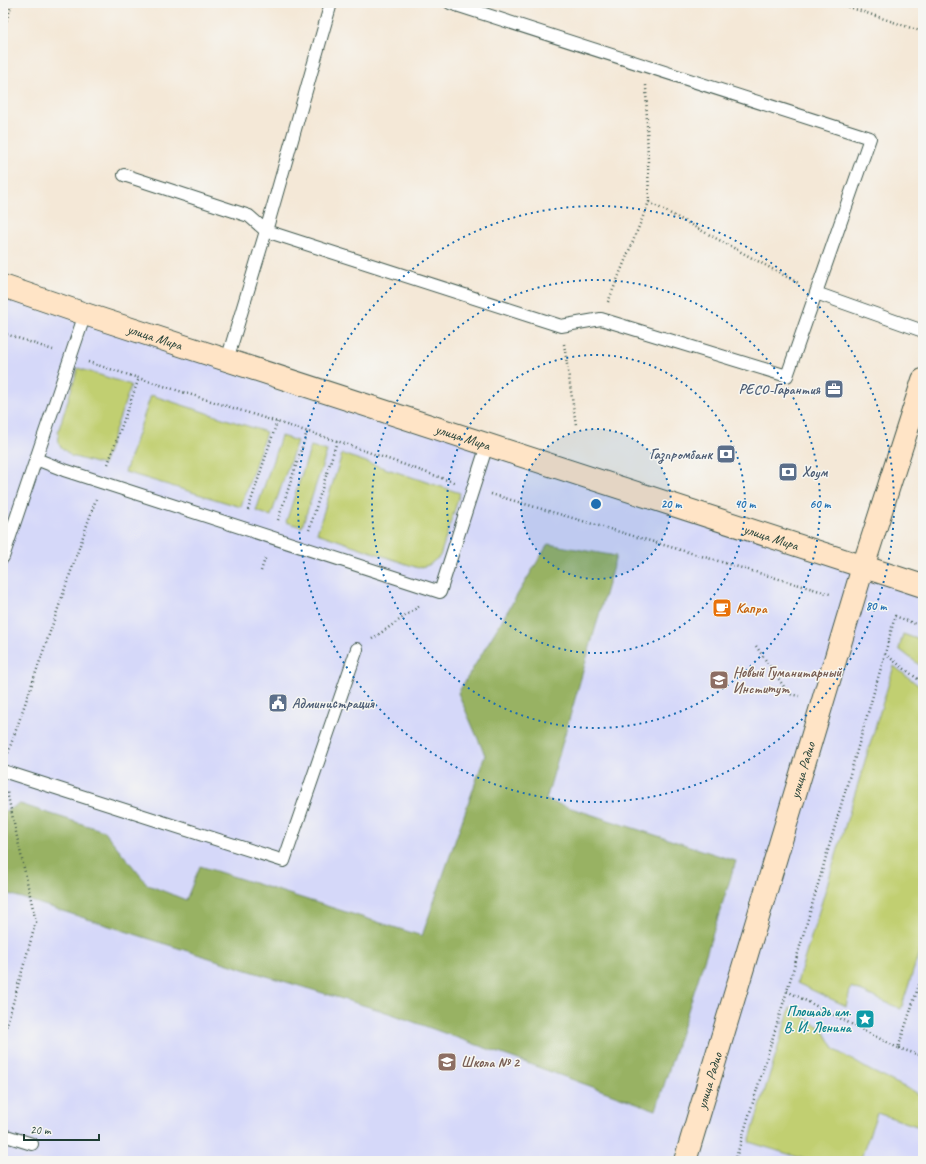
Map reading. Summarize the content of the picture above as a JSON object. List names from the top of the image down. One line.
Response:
{"streets":{"main road":["улица Мира","улица Радио"]},"crossings":[["улица Мира","улица Радио"]],"places":{"office":["РЕСО-Гарантия"],"bank":["Газпромбанк","Хоум"],"cafe":["Капра"],"school or university":["Новый Гуманитарный Институт","Школа № 2"],"public building":["Администрация"],"place":["Площадь им. В. И. Ленина"]},"scale_bar":"20 m","rings":["20 m","40 m","60 m","80 m"]}
